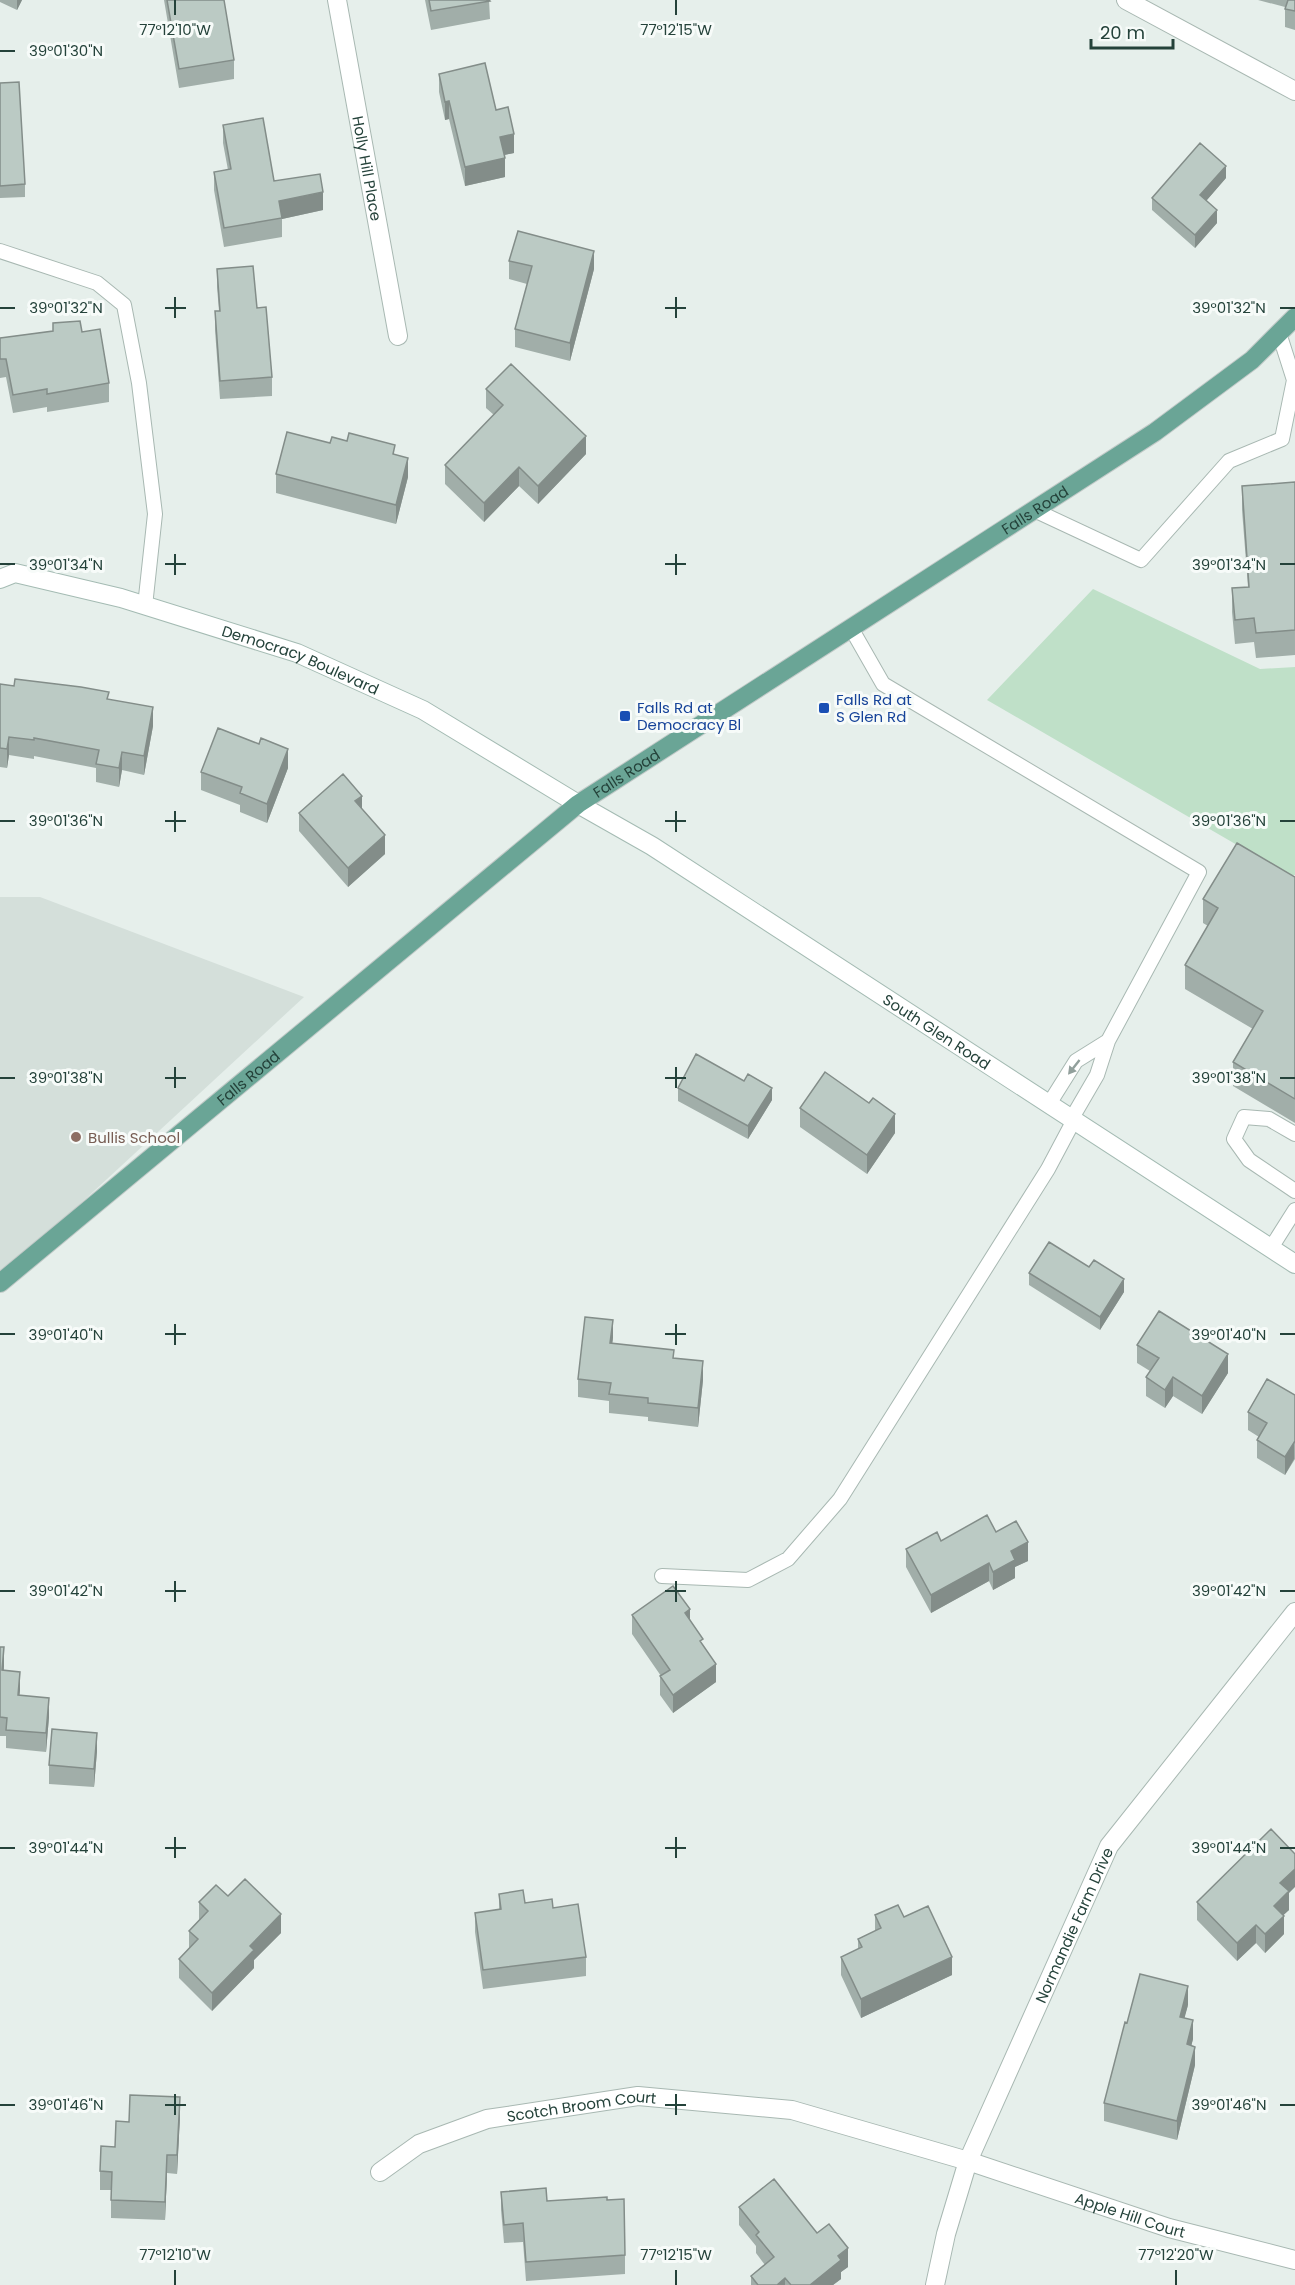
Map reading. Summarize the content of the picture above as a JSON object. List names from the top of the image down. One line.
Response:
{"streets":{"main road":["Falls Road"],"street":["Holly Hill Place","Democracy Boulevard","South Glen Road","Normandie Farm Drive","Scotch Broom Court","Apple Hill Court"]},"crossings":[["Falls Road","Democracy Boulevard"],["Falls Road","South Glen Road"],["Democracy Boulevard","South Glen Road"],["Normandie Farm Drive","Scotch Broom Court"],["Normandie Farm Drive","Apple Hill Court"],["Scotch Broom Court","Apple Hill Court"]],"places":{"transit":["Falls Rd at S Glen Rd","Falls Rd at Democracy Bl"],"other":["Bullis School"]},"scale_bar":"20 m","coordinates":["77°12'10\"W","77°12'15\"W","39°01'30\"N","39°01'32\"N","39°01'34\"N","39°01'36\"N","39°01'38\"N","39°01'40\"N","39°01'42\"N","39°01'44\"N","39°01'46\"N","77°12'20\"W"]}
